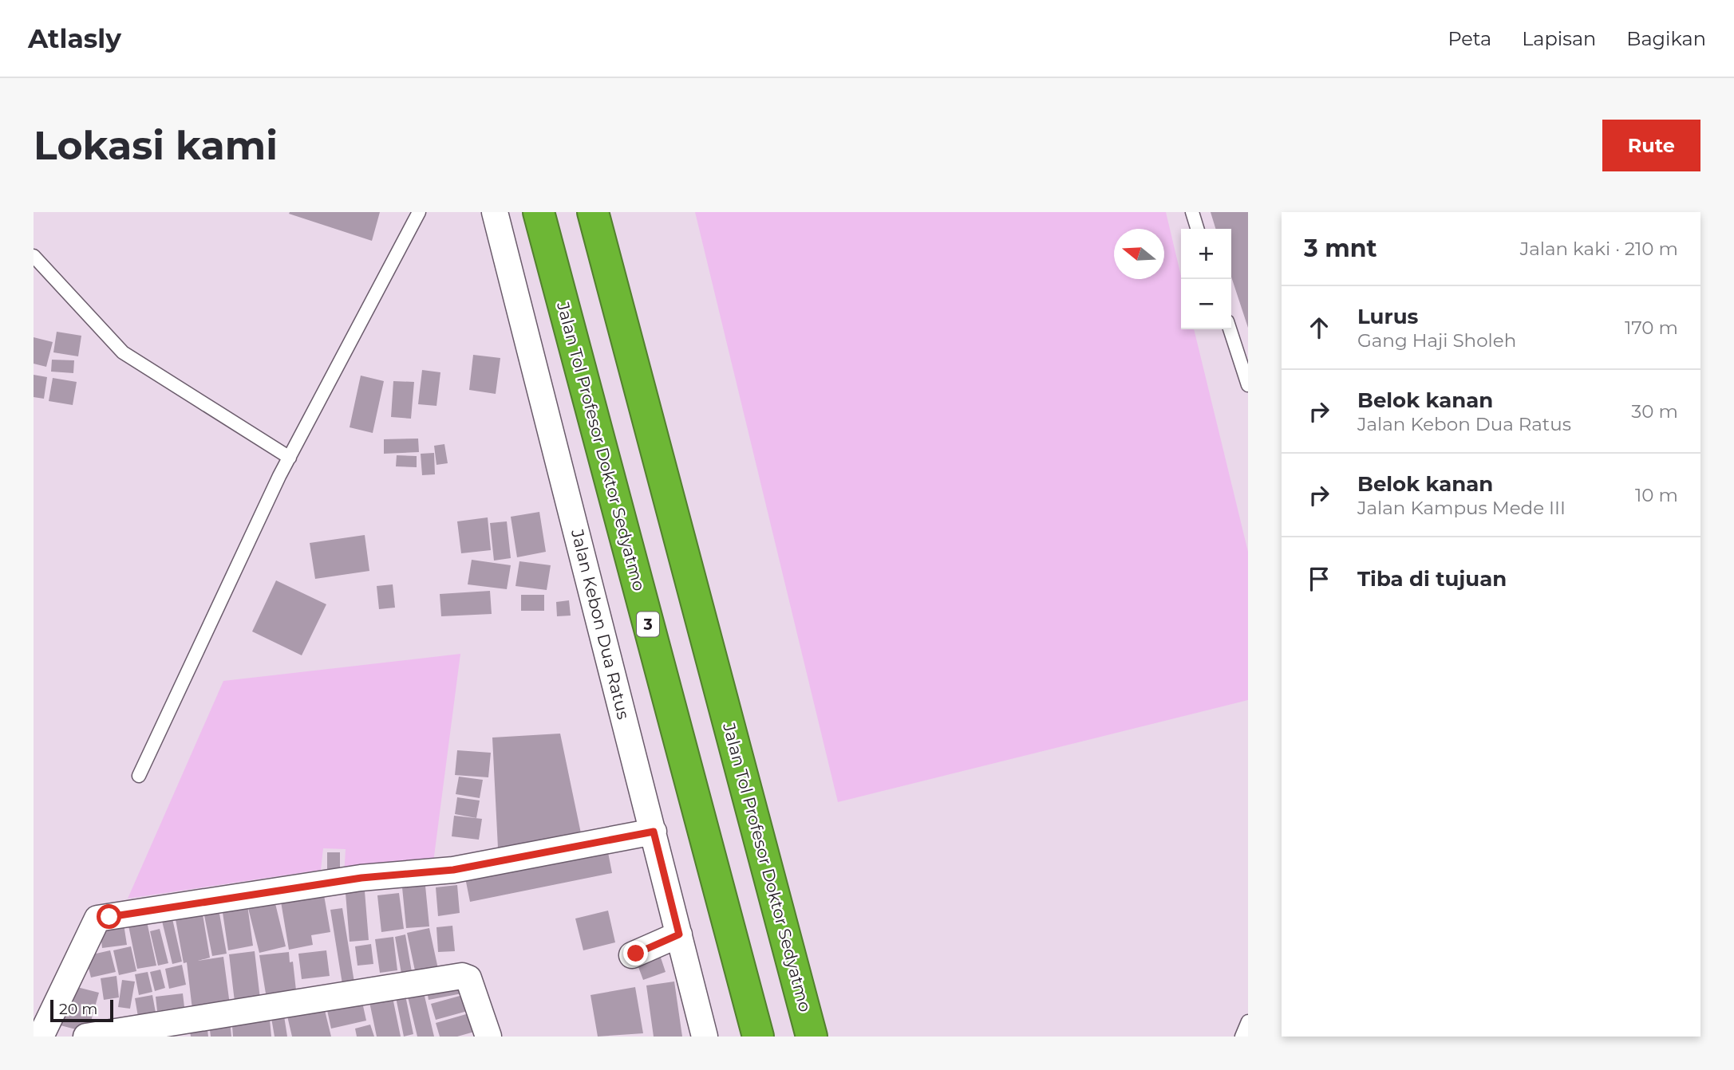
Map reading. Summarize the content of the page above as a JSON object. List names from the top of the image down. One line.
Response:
{"streets":{"highway":["Jalan Tol Profesor Doktor Sedyatmo","3"],"street":["Jalan Kebon Dua Ratus"]},"scale_bar":"20 m","north":"left","page":{"header":"Atlasly","nav":["Peta","Lapisan","Bagikan"],"buttons":"Rute","title":"Lokasi kami","heading":["3 mnt","Jalan kaki · 210 m"],"map_buttons":["+","−"],"list":[["Lurus","Gang Haji Sholeh","170 m"],["Belok kanan","Jalan Kebon Dua Ratus","30 m"],["Belok kanan","Jalan Kampus Mede III","10 m"],"Tiba di tujuan"],"scale":"20 m"}}
